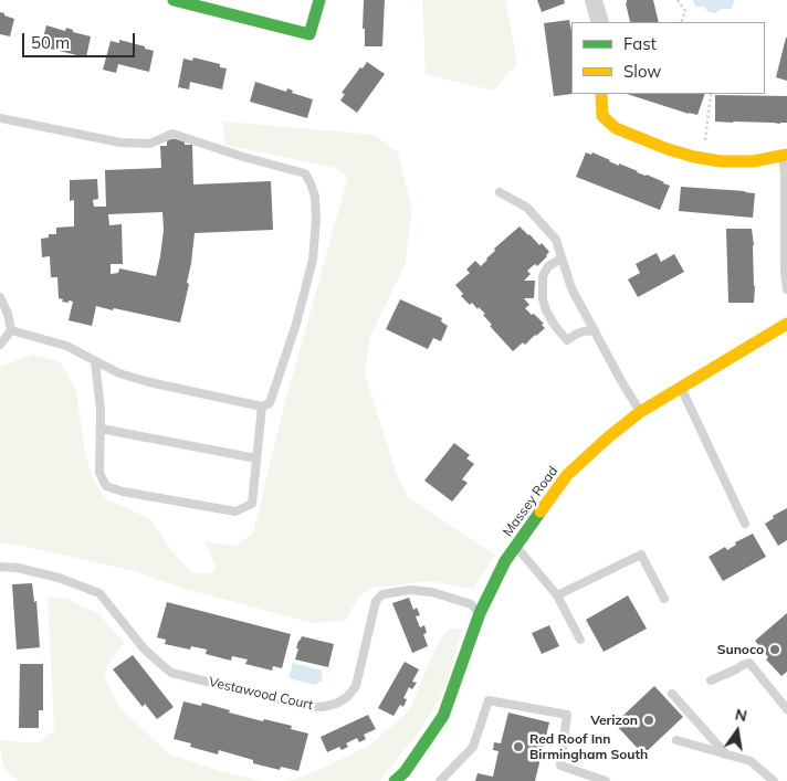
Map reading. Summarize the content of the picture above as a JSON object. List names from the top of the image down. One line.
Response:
{"streets":{"street":["Massey Road"],"lane":["Vestawood Court"]},"crossings":[["Massey Road","Vestawood Court"]],"places":["Sunoco","Verizon","Red Roof Inn Birmingham South"],"legend":["Fast","Slow"],"scale_bar":"50 m","north":"top"}
